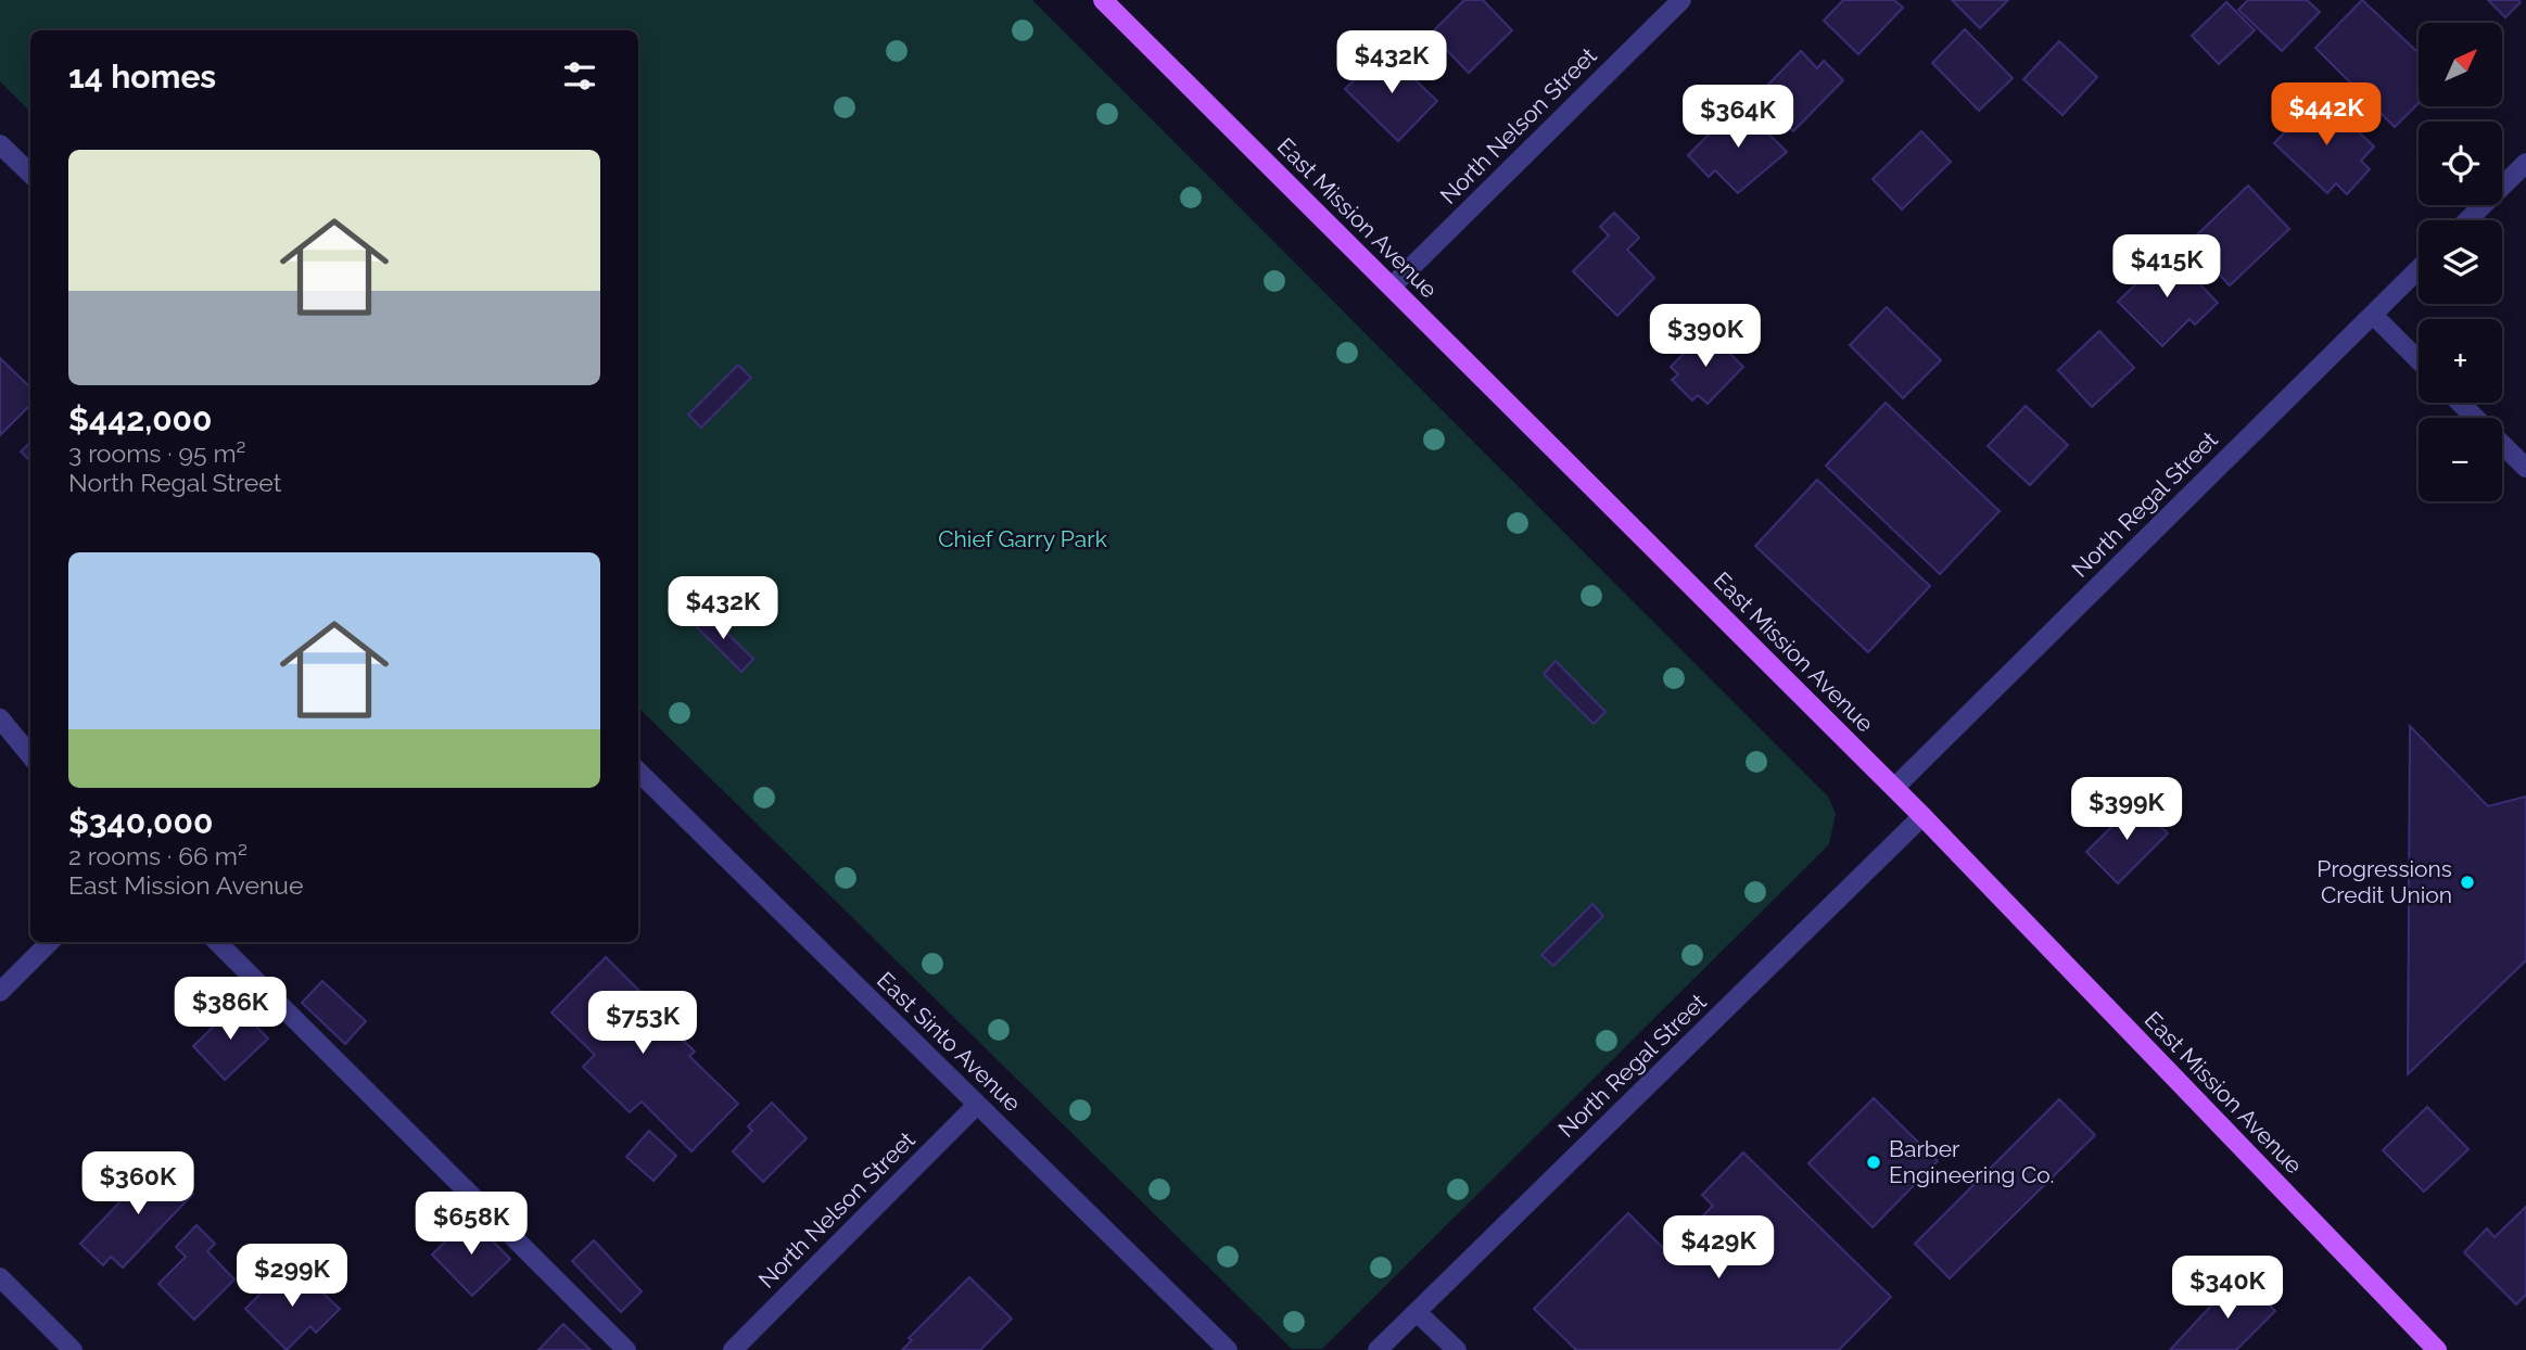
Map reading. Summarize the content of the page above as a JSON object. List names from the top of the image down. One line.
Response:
{"streets":{"main road":["East Mission Avenue"],"street":["North Nelson Street","North Regal Street","East Sinto Avenue"]},"crossings":[["North Nelson Street","East Mission Avenue"],["North Nelson Street","East Sinto Avenue"],["East Mission Avenue","North Regal Street"]],"parks":["Chief Garry Park"],"places":["Progressions Credit Union","Barber Engineering Co."],"north":"top right","page":{"map_buttons":["+","−"],"price":["$432K","$442K","$364K","$415K","$390K","$432K","$399K","$386K","$753K","$360K","$658K","$429K","$299K","$340K"],"heading":"14 homes","list":[{"name":"$442,000","note":"3 rooms · 95 m² · North Regal Street"},{"name":"$340,000","note":"2 rooms · 66 m² · East Mission Avenue"}]}}
